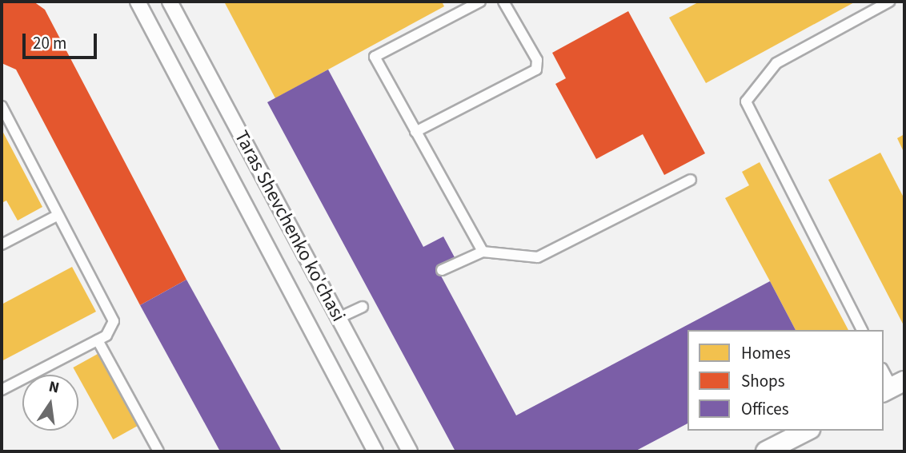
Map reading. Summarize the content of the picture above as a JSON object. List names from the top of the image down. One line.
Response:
{"streets":{"street":["Taras Shevchenko ko'chasi"]},"legend":["Homes","Shops","Offices"],"scale_bar":"20 m","north":"top"}
